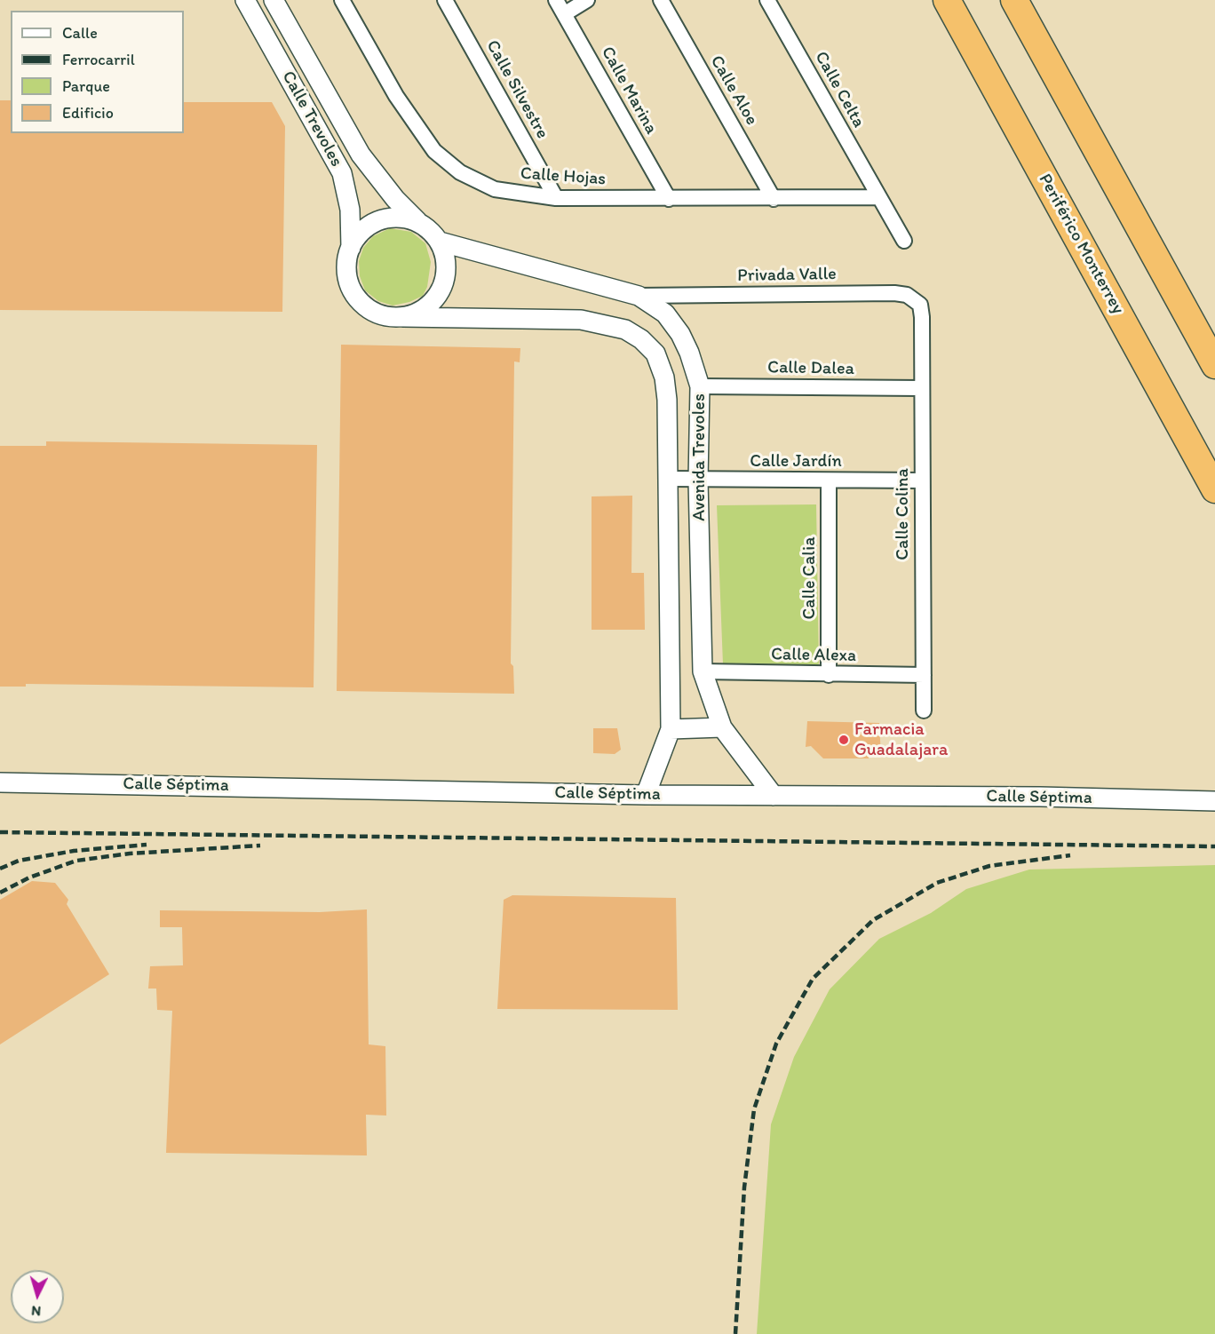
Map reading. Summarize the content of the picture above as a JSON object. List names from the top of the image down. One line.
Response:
{"streets":{"highway":["Periférico Monterrey"],"street":["Calle Silvestre","Calle Celta","Calle Marina","Calle Aloe","Calle Trevoles","Calle Hojas","Privada Valle","Calle Dalea","Avenida Trevoles","Calle Jardín","Calle Colina","Calle Calia","Calle Alexa","Calle Séptima"]},"crossings":[["Calle Silvestre","Calle Hojas"],["Calle Celta","Calle Hojas"],["Calle Marina","Calle Hojas"],["Calle Aloe","Calle Hojas"],["Calle Trevoles","Avenida Trevoles"],["Privada Valle","Avenida Trevoles"],["Privada Valle","Calle Colina"],["Calle Dalea","Avenida Trevoles"],["Calle Dalea","Calle Colina"],["Avenida Trevoles","Calle Jardín"],["Avenida Trevoles","Calle Alexa"],["Avenida Trevoles","Calle Séptima"],["Calle Jardín","Calle Colina"],["Calle Jardín","Calle Calia"],["Calle Colina","Calle Alexa"],["Calle Calia","Calle Alexa"]],"places":["Farmacia Guadalajara"],"legend":["Calle","Ferrocarril","Parque","Edificio"],"north":"bottom"}
